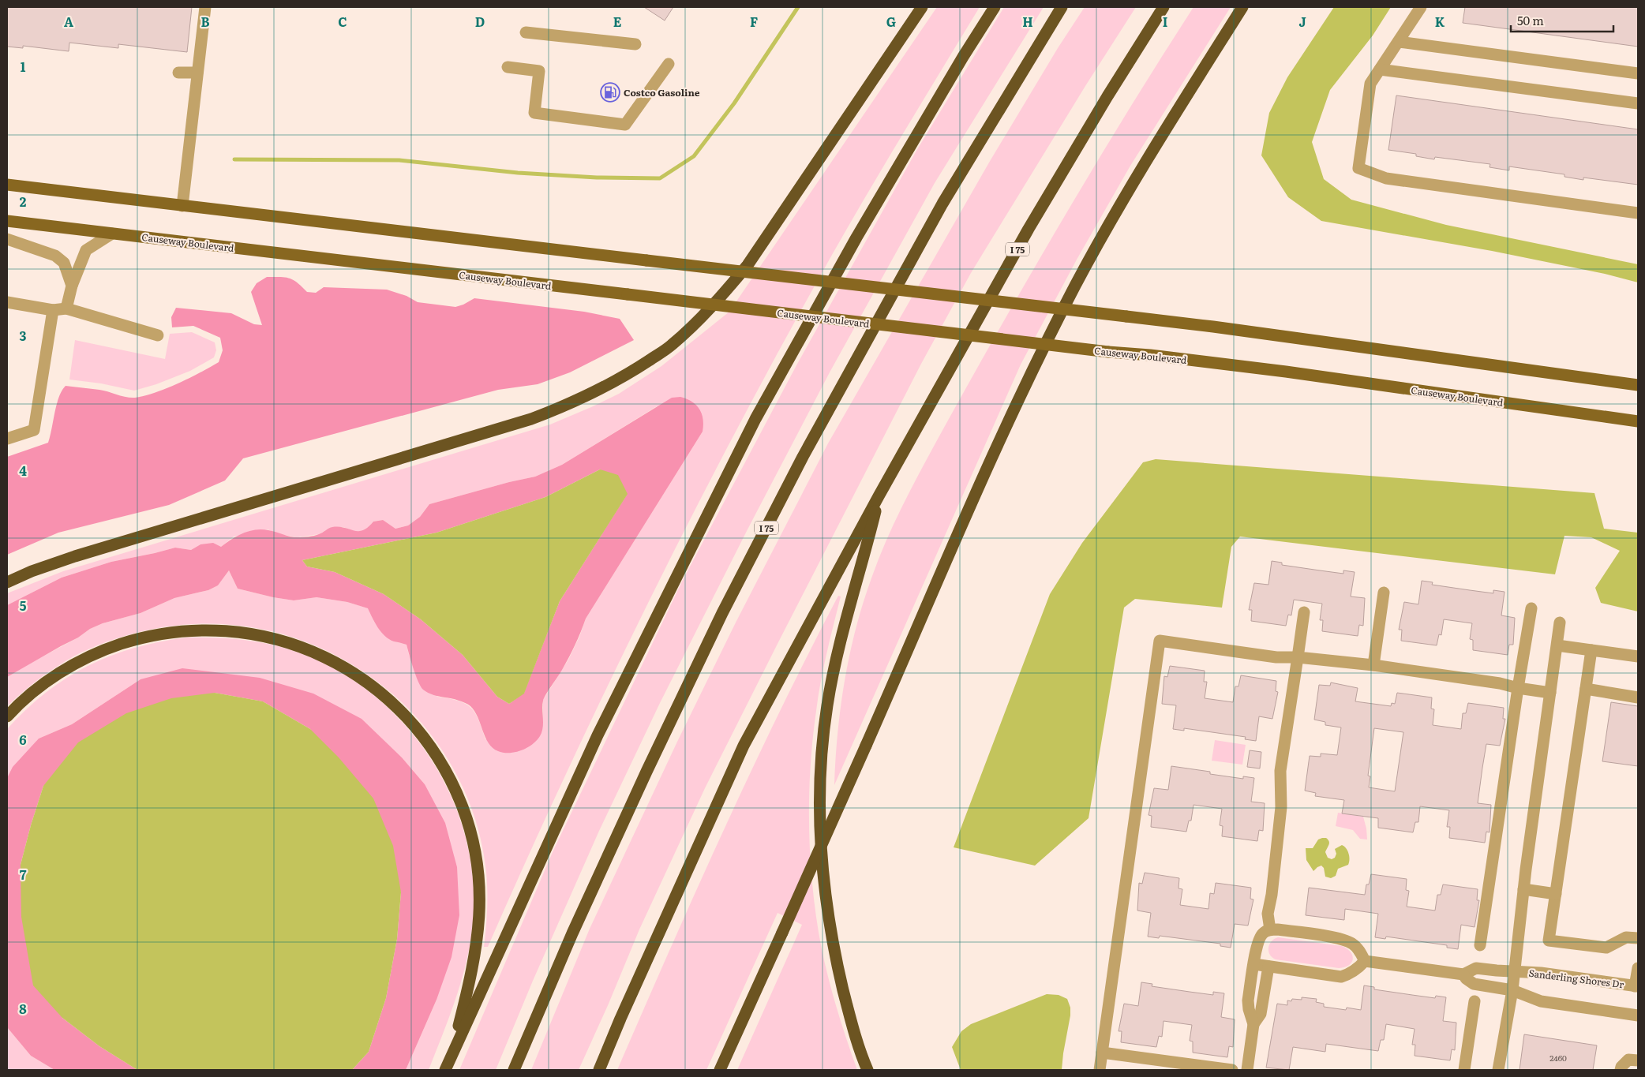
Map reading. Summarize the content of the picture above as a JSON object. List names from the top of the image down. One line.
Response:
{"streets":{"highway":["I 75"],"main road":["Causeway Boulevard"],"street":["Sanderling Shores Dr"]},"places":{"fuel station":["Costco Gasoline"]},"house_numbers":["2460"],"scale_bar":"50 m","grid":{"columns":["A","B","C","D","E","F","G","H","I","J","K"],"rows":["1","2","3","4","5","6","7","8"]}}
